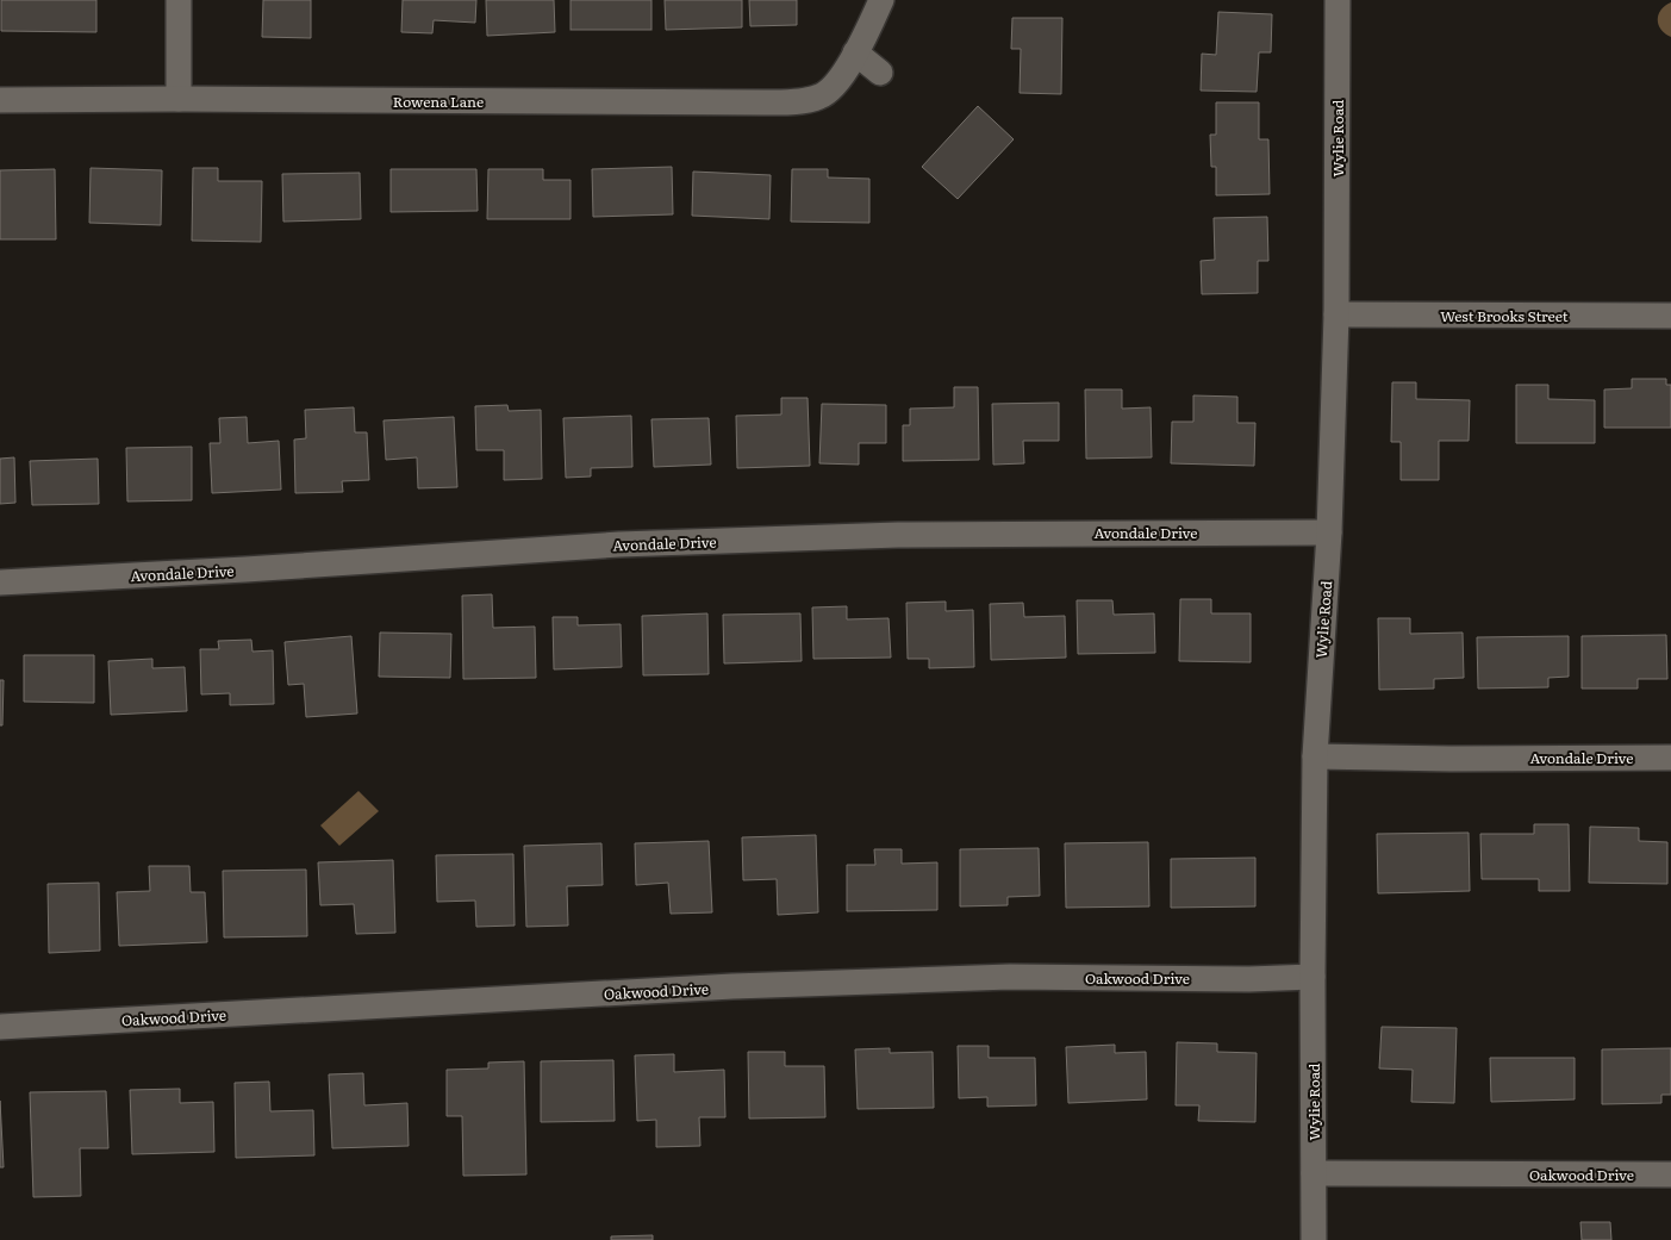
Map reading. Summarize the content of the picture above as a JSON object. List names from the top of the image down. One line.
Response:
{"streets":{"street":["Rowena Lane","Wylie Road","West Brooks Street","Avondale Drive","Oakwood Drive"]},"crossings":[["Wylie Road","West Brooks Street"],["Wylie Road","Avondale Drive"],["Wylie Road","Oakwood Drive"]]}
